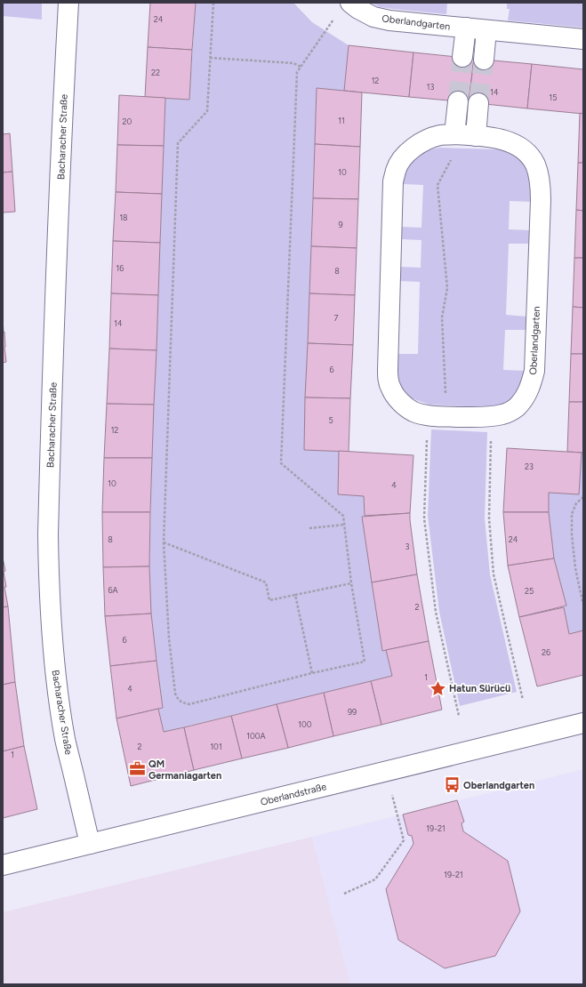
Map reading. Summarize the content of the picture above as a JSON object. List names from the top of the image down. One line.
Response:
{"streets":{"street":["Oberlandgarten","Bacharacher Straße","Oberlandstraße"]},"crossings":[["Bacharacher Straße","Oberlandstraße"]],"places":{"place":["Hatun Sürücü"],"office":["QM Germaniagarten"],"bus stop":["Oberlandgarten"]},"house_numbers":["24","22","12","13","14","15","11","20","10","18","9","16","8","7","14","6","5","12","23","10","4","8","24","3","6A","25","2","6","26","1","4","99","100","100A","2","101","1","19-21","19-21"]}
